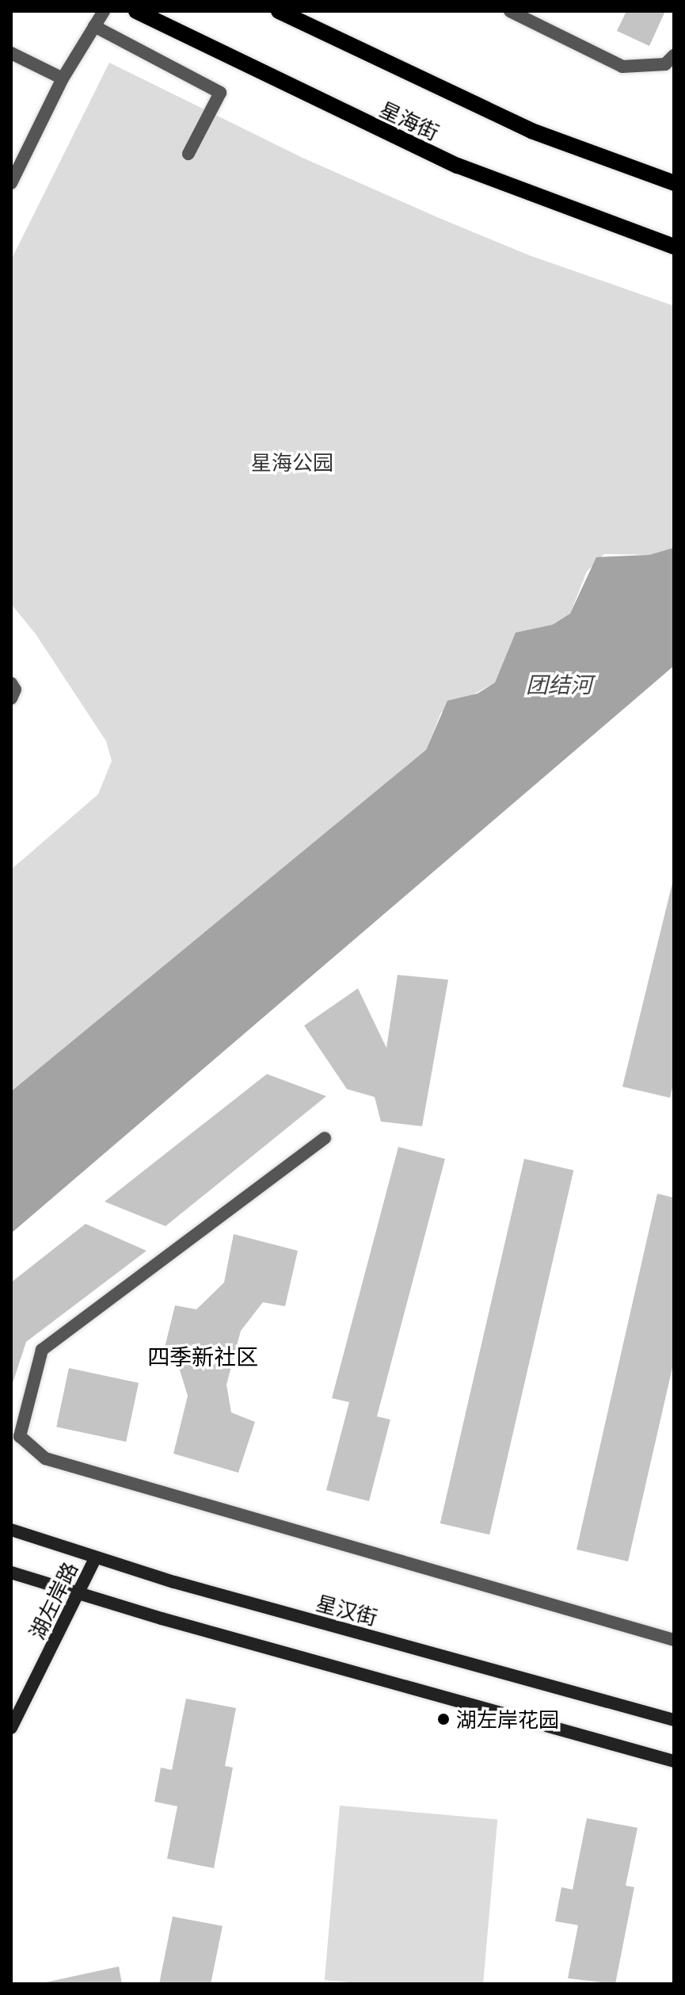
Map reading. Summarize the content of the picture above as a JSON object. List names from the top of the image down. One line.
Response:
{"streets":{"main road":["星海街","湖左岸路","星汉街"]},"crossings":[["湖左岸路","星汉街"]],"districts":["四季新社区"],"water":["团结河"],"parks":["星海公园"],"places":["湖左岸花园"]}
